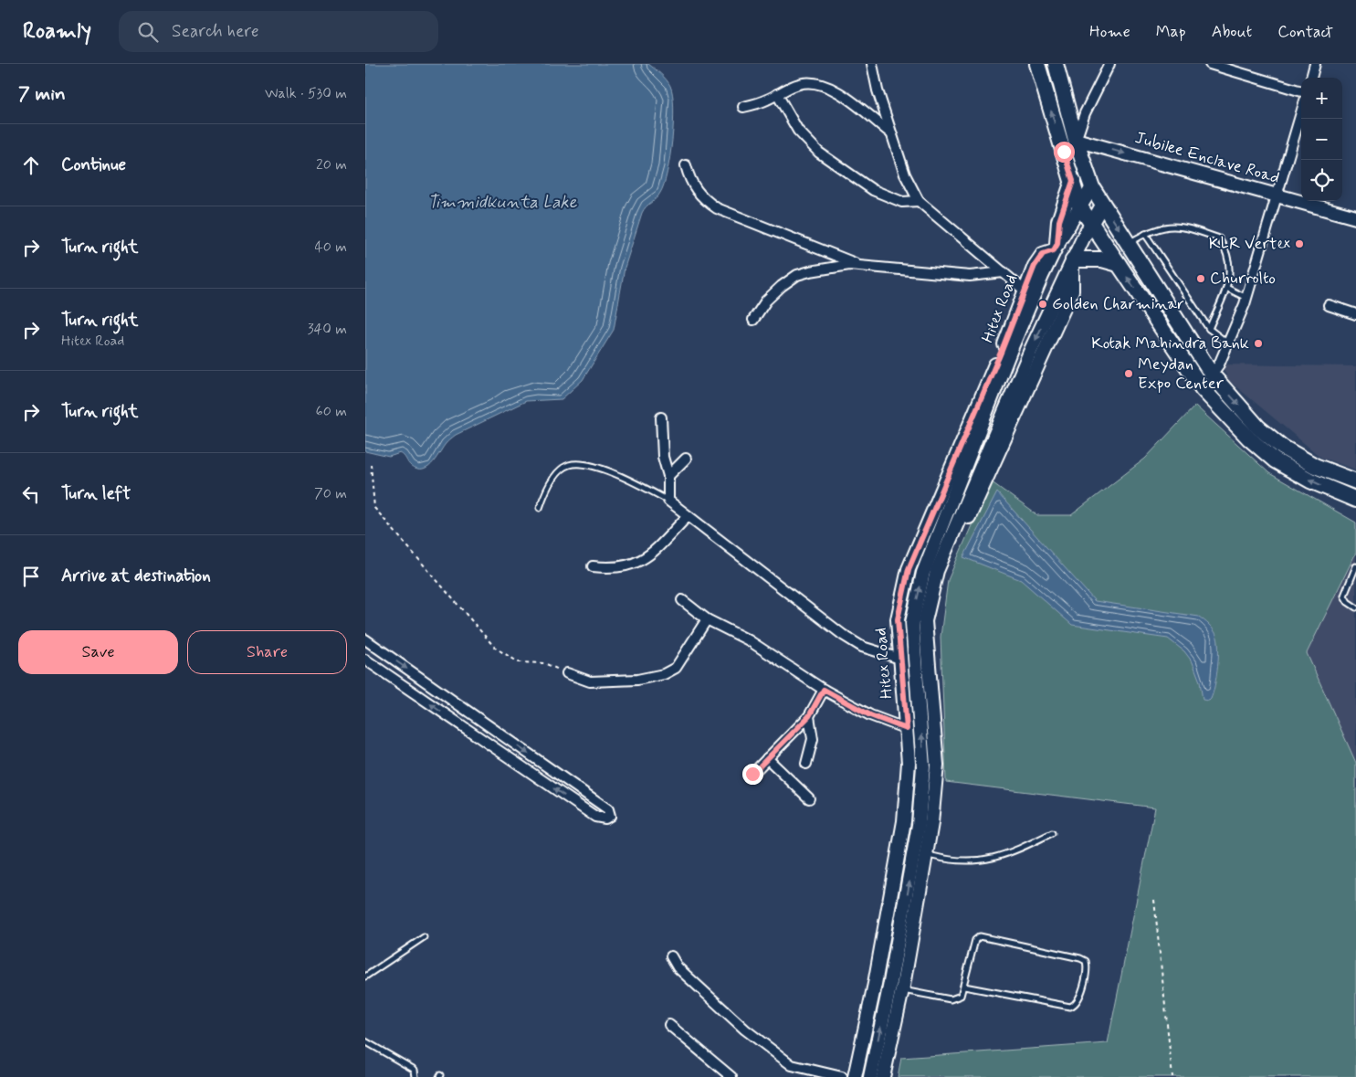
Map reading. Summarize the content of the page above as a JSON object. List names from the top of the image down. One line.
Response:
{"streets":{"street":["Jubilee Enclave Road","Hitex Road"]},"water":["Timmidkunta Lake"],"places":["KLR Vertex","Churrolto","Golden Charminar","Kotak Mahindra Bank","Meydan Expo Center"],"page":{"header":"Roamly","search":"Search here","nav":["Home","Map","About","Contact"],"heading":["7 min","Walk · 530 m"],"map_buttons":["+","−"],"list":[["Continue","20 m"],["Turn right","40 m"],["Turn right","Hitex Road","340 m"],["Turn right","60 m"],["Turn left","70 m"],"Arrive at destination"],"buttons":["Save","Share"]}}
